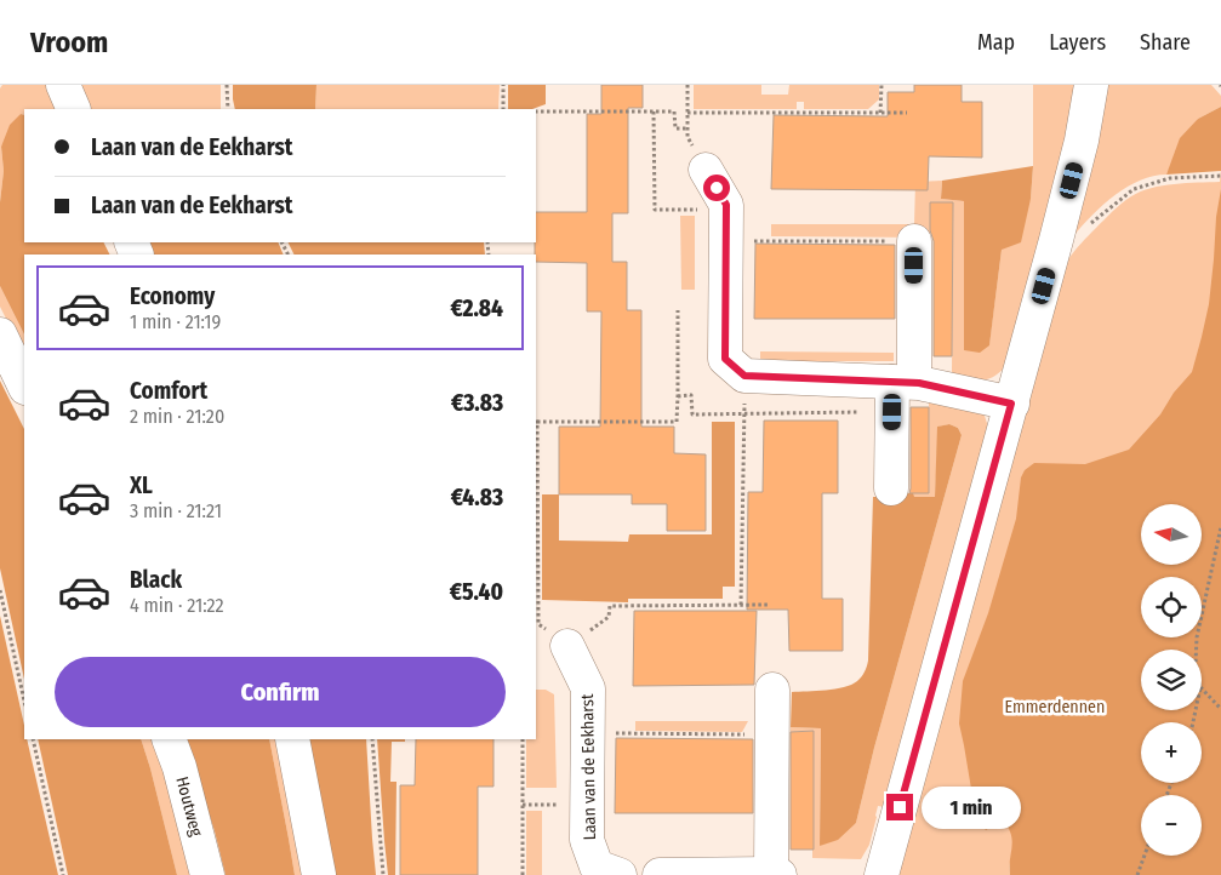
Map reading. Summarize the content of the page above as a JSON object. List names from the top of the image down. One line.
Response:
{"streets":{"street":["Laan van de Eekharst","Houtweg"]},"parks":["Emmerdennen"],"north":"left","page":{"header":"Vroom","nav":["Map","Layers","Share"],"banner":["Laan van de Eekharst","Laan van de Eekharst"],"list":[{"name":"Economy","note":"1 min · 21:19","value":"€2.84"},{"name":"Comfort","note":"2 min · 21:20","value":"€3.83"},{"name":"XL","note":"3 min · 21:21","value":"€4.83"},{"name":"Black","note":"4 min · 21:22","value":"€5.40"}],"map_buttons":["+","−"],"buttons":"Confirm","bubble":"1 min"}}
